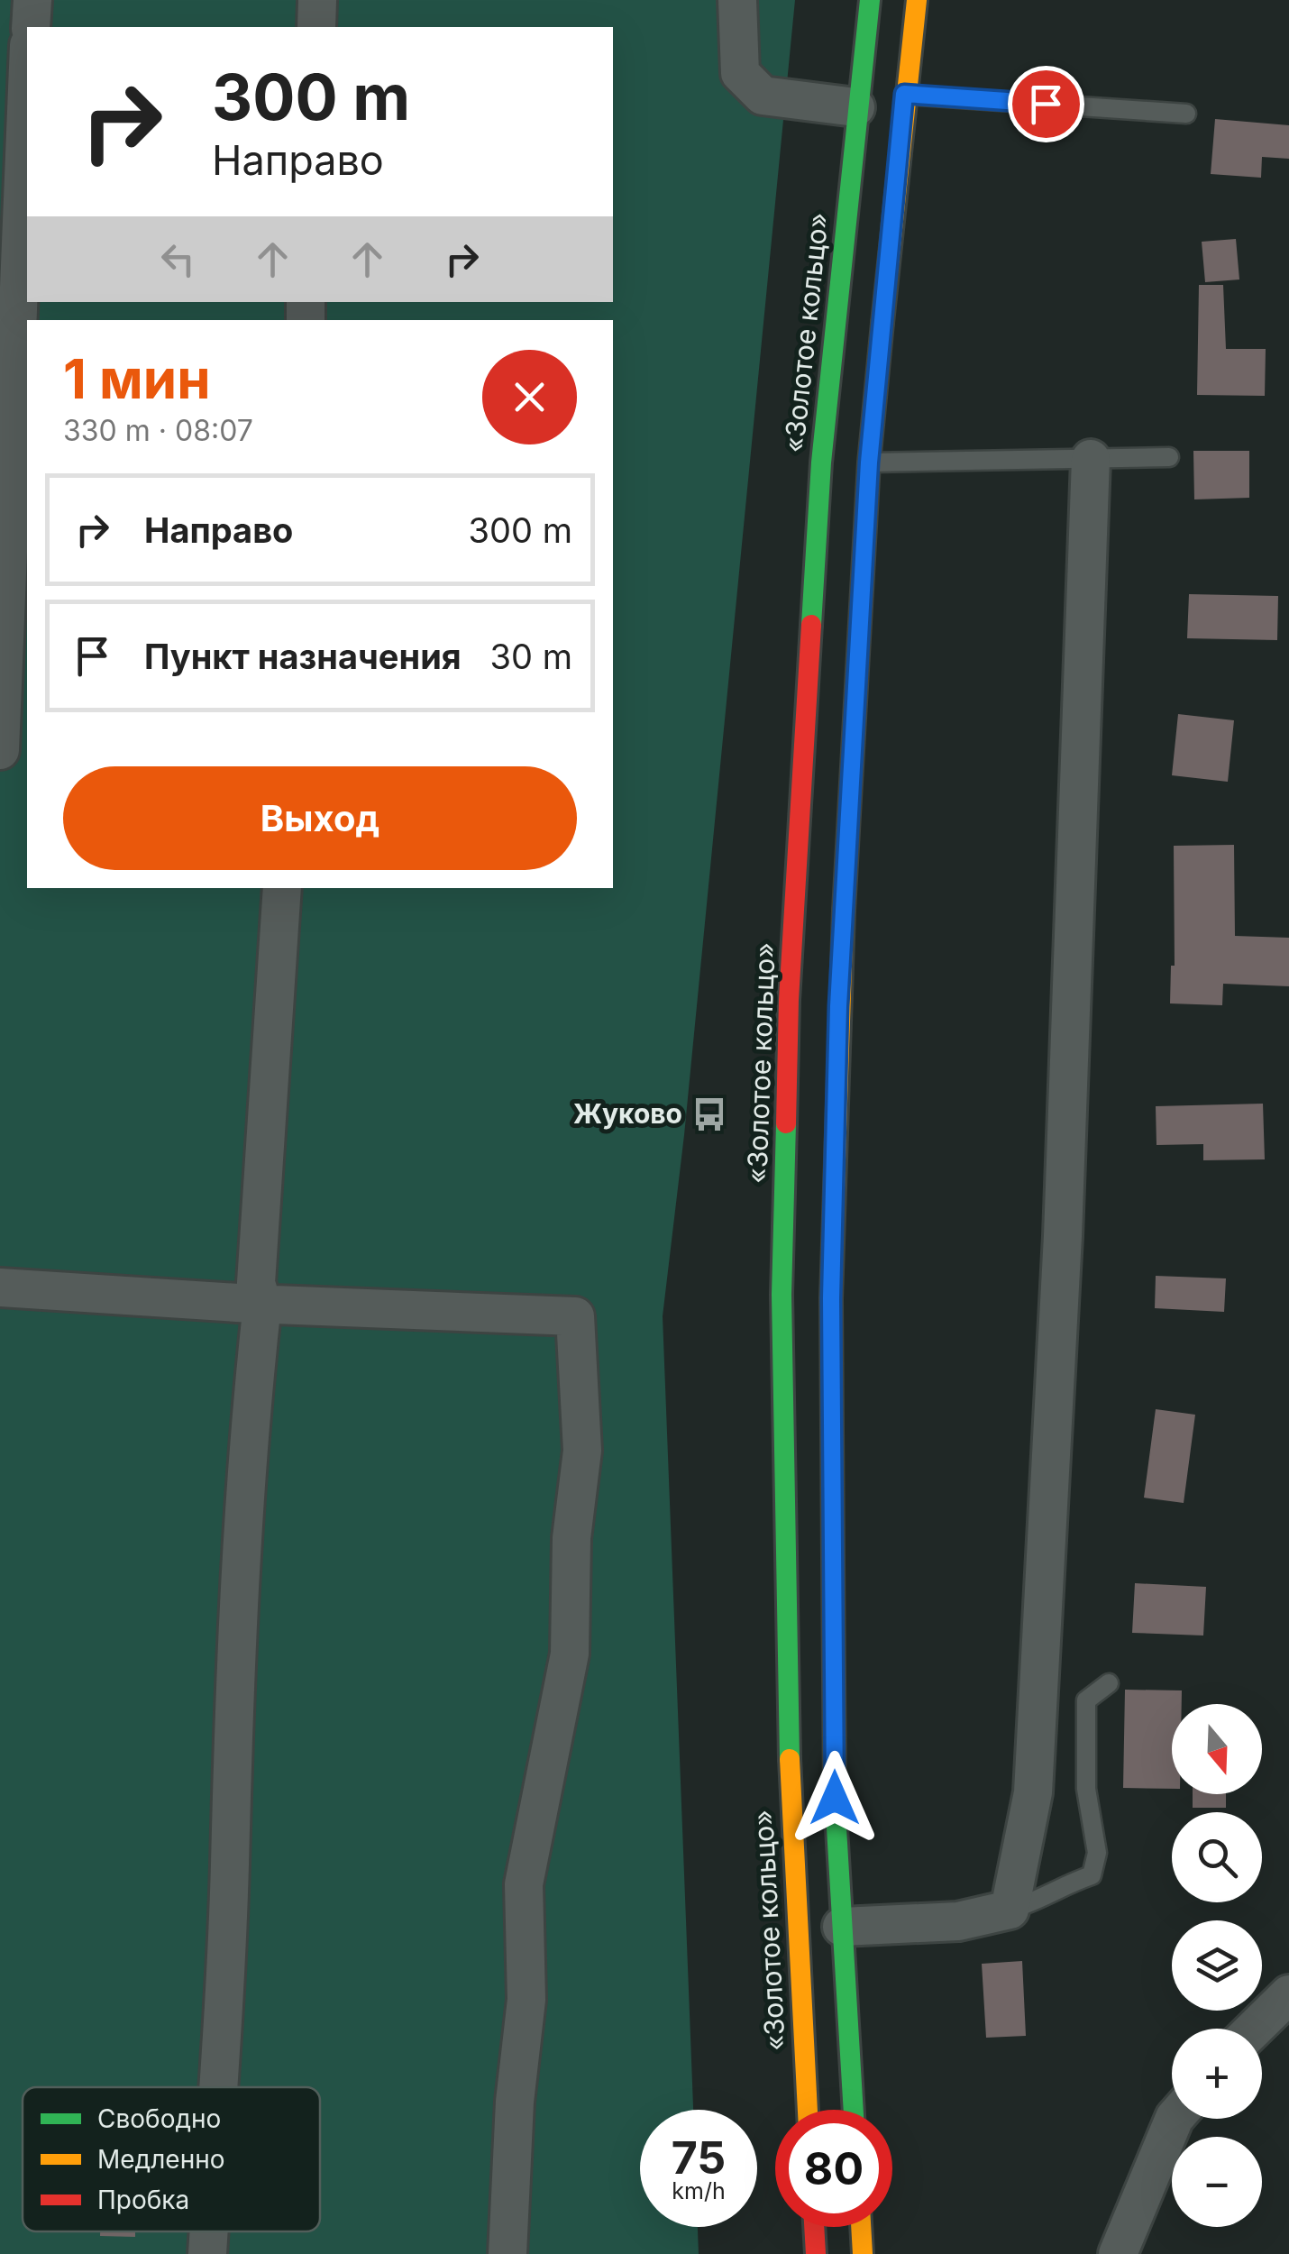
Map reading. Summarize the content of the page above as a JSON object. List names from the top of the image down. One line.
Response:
{"streets":{"highway":["«Золотое кольцо»"]},"places":{"bus stop":["Жуково"]},"legend":["Свободно","Медленно","Пробка"],"north":"bottom","page":{"turn":["300 m","Направо"],"heading":["1 мин","330 m · 08:07"],"list":[{"name":"Направо","value":"300 m"},{"name":"Пункт назначения","value":"30 m"}],"buttons":"Выход","map_buttons":["+","−"],"speed":"75 km/h","limit":"80"}}
